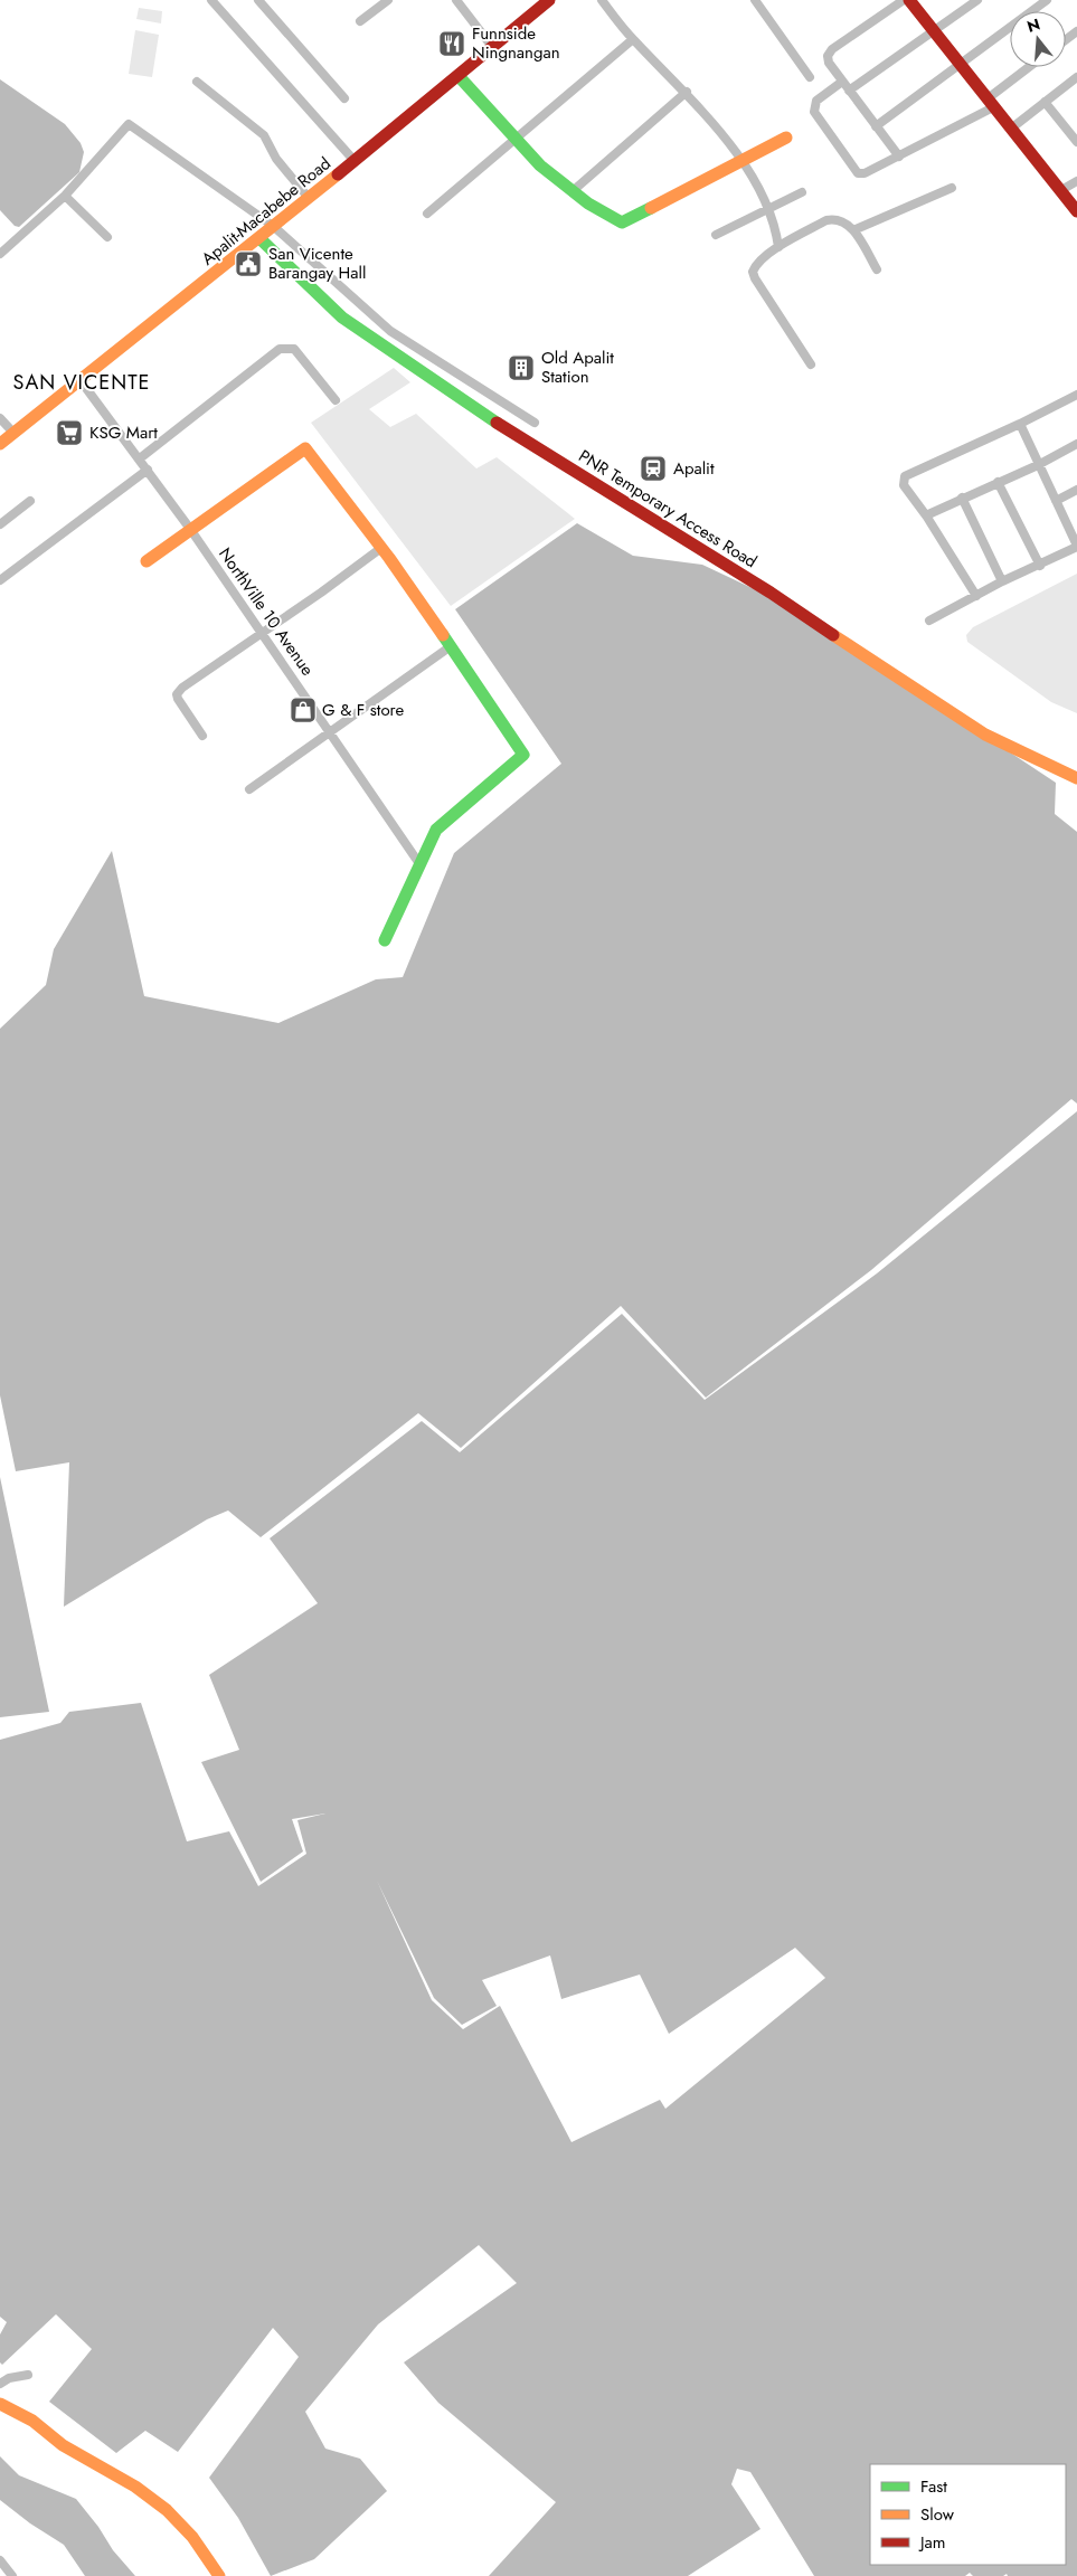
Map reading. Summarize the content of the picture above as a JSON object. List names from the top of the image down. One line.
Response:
{"streets":{"street":["Apalit-Macabebe Road","PNR Temporary Access Road","NorthVille 10 Avenue"]},"crossings":[["Apalit-Macabebe Road","PNR Temporary Access Road"],["Apalit-Macabebe Road","NorthVille 10 Avenue"]],"districts":["SAN VICENTE"],"places":{"restaurant":["Funnside Ningnangan"],"public building":["San Vicente Barangay Hall"],"building":["Old Apalit Station"],"supermarket":["KSG Mart"],"station":["Apalit"],"shop":["G & F store"]},"legend":["Fast","Slow","Jam"],"north":"top"}
